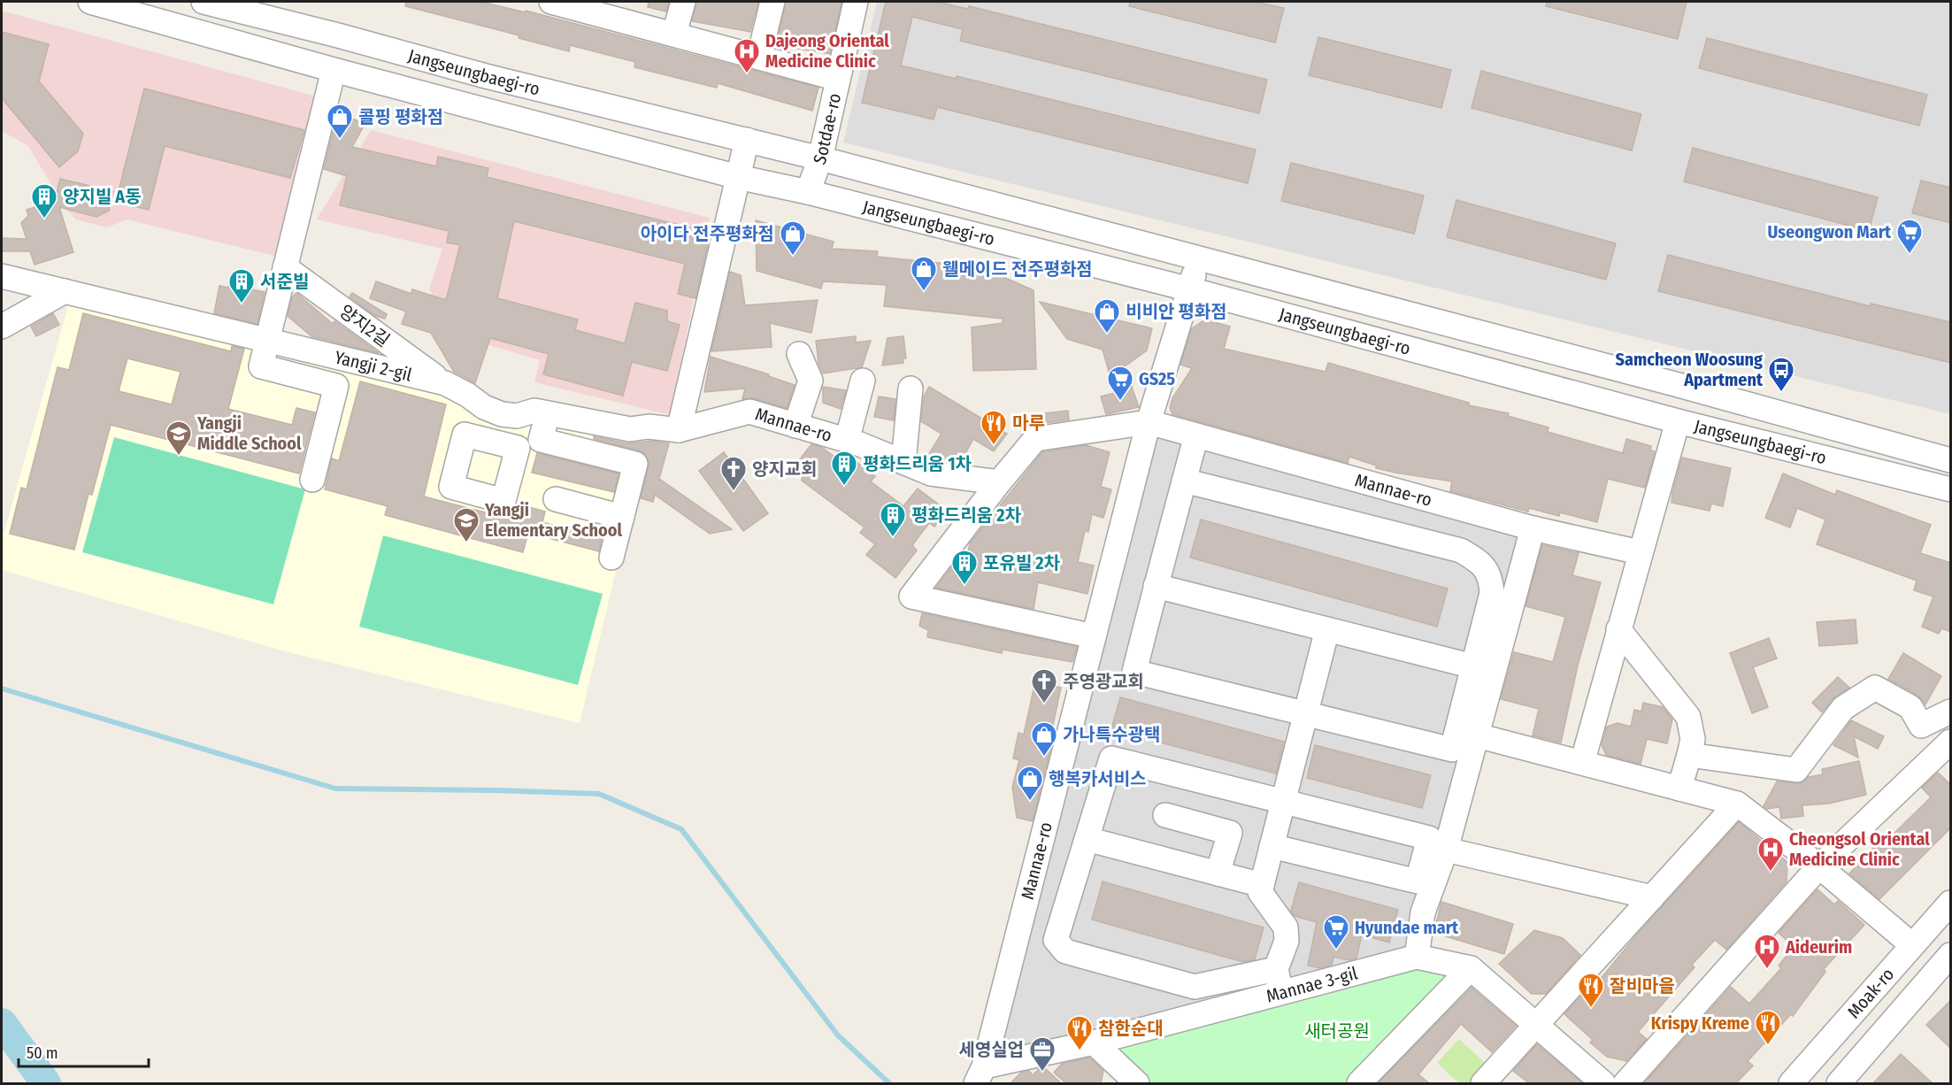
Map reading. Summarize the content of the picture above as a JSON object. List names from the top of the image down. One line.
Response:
{"streets":{"street":["Jangseungbaegi-ro","Sotdae-ro","양지2길","Yangji 2-gil","Mannae-ro","Mannae 3-gil","Moak-ro"]},"crossings":[["Jangseungbaegi-ro","Sotdae-ro"],["Jangseungbaegi-ro","Mannae-ro"],["양지2길","Yangji 2-gil"],["Yangji 2-gil","Mannae-ro"],["Mannae-ro","Mannae 3-gil"]],"parks":["새터공원"],"places":{"hospital":["Dajeong Oriental Medicine Clinic","Cheongsol Oriental Medicine Clinic","Aideurim"],"shop":["콜핑 평화점","아이다 전주평화점","웰메이드 전주평화점","비비안 평화점","가나특수광택","행복카서비스"],"building":["양지빌 A동","서준빌","평화드리움 1차","평화드리움 2차","포유빌 2차"],"supermarket":["Useongwon Mart","GS25","Hyundae mart"],"bus stop":["Samcheon Woosung Apartment"],"restaurant":["마루","잘비마을","Krispy Kreme","참한순대"],"school or university":["Yangji Middle School","Yangji Elementary School"],"church":["양지교회","주영광교회"],"office":["세영실업"]},"scale_bar":"50 m"}
